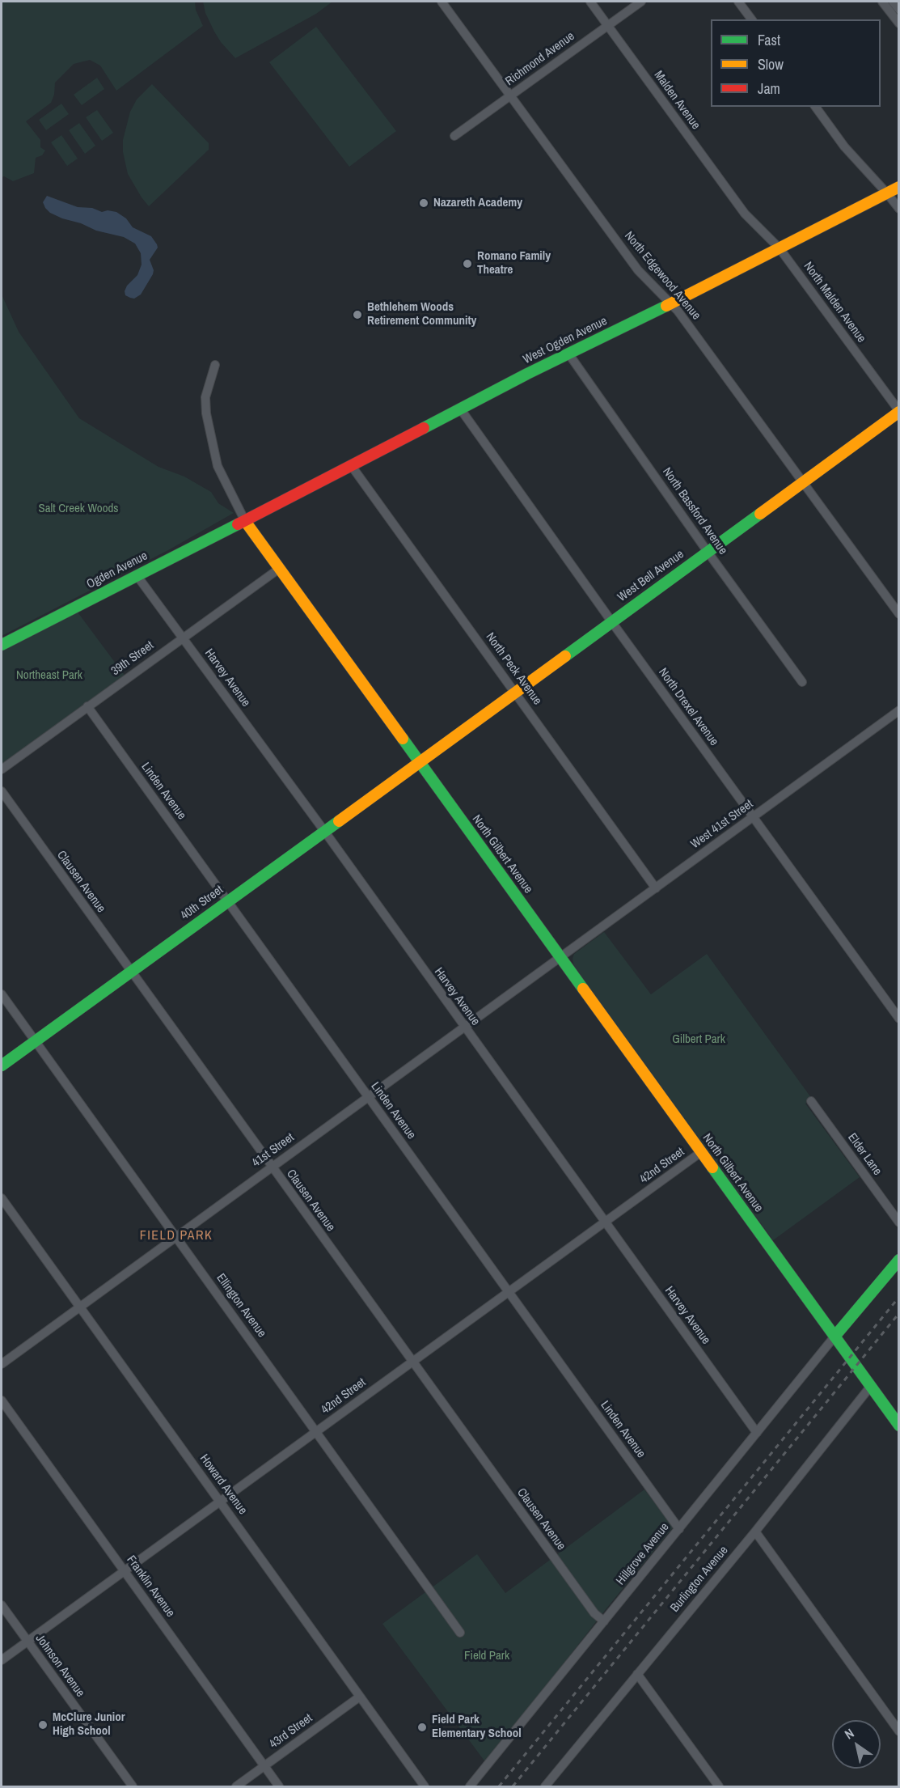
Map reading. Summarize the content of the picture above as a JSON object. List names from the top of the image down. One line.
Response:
{"streets":{"street":["Richmond Avenue","Malden Avenue","North Edgewood Avenue","North Malden Avenue","West Ogden Avenue","North Bassford Avenue","Ogden Avenue","West Bell Avenue","39th Street","North Peck Avenue","Harvey Avenue","North Drexel Avenue","Linden Avenue","West 41st Street","North Gilbert Avenue","Clausen Avenue","40th Street","41st Street","Elder Lane","42nd Street","Ellington Avenue","Howard Avenue","Hillgrove Avenue","Burlington Avenue","Franklin Avenue","Johnson Avenue","43rd Street"]},"crossings":[["Richmond Avenue","Malden Avenue"],["Richmond Avenue","North Edgewood Avenue"],["Malden Avenue","North Malden Avenue"],["North Edgewood Avenue","West Ogden Avenue"],["North Edgewood Avenue","West Bell Avenue"],["North Malden Avenue","West Ogden Avenue"],["North Malden Avenue","West Bell Avenue"],["West Ogden Avenue","North Bassford Avenue"],["West Ogden Avenue","Ogden Avenue"],["West Ogden Avenue","North Peck Avenue"],["West Ogden Avenue","North Drexel Avenue"],["West Ogden Avenue","North Gilbert Avenue"],["North Bassford Avenue","West Bell Avenue"],["Ogden Avenue","Harvey Avenue"],["Ogden Avenue","North Gilbert Avenue"],["West Bell Avenue","North Peck Avenue"],["West Bell Avenue","North Drexel Avenue"],["West Bell Avenue","North Gilbert Avenue"],["West Bell Avenue","40th Street"],["39th Street","Harvey Avenue"],["39th Street","Linden Avenue"],["39th Street","North Gilbert Avenue"],["North Peck Avenue","West 41st Street"],["Harvey Avenue","40th Street"],["Harvey Avenue","41st Street"],["Harvey Avenue","42nd Street"],["Harvey Avenue","Hillgrove Avenue"],["North Drexel Avenue","West 41st Street"],["Linden Avenue","40th Street"],["Linden Avenue","41st Street"],["Linden Avenue","42nd Street"],["Linden Avenue","Hillgrove Avenue"],["West 41st Street","North Gilbert Avenue"],["West 41st Street","41st Street"],["North Gilbert Avenue","40th Street"],["North Gilbert Avenue","41st Street"],["North Gilbert Avenue","42nd Street"],["North Gilbert Avenue","Hillgrove Avenue"],["North Gilbert Avenue","Burlington Avenue"],["Clausen Avenue","40th Street"],["Clausen Avenue","41st Street"],["Clausen Avenue","42nd Street"],["Clausen Avenue","Hillgrove Avenue"],["40th Street","Ellington Avenue"],["41st Street","Ellington Avenue"],["41st Street","Howard Avenue"],["42nd Street","Ellington Avenue"],["42nd Street","Howard Avenue"],["42nd Street","Franklin Avenue"],["42nd Street","Johnson Avenue"],["Howard Avenue","43rd Street"],["Franklin Avenue","43rd Street"]],"districts":["FIELD PARK"],"parks":["Salt Creek Woods","Northeast Park","Gilbert Park","Field Park"],"places":["Nazareth Academy","Romano Family Theatre","Bethlehem Woods Retirement Community","McClure Junior High School","Field Park Elementary School"],"legend":["Fast","Slow","Jam"],"north":"top left"}
